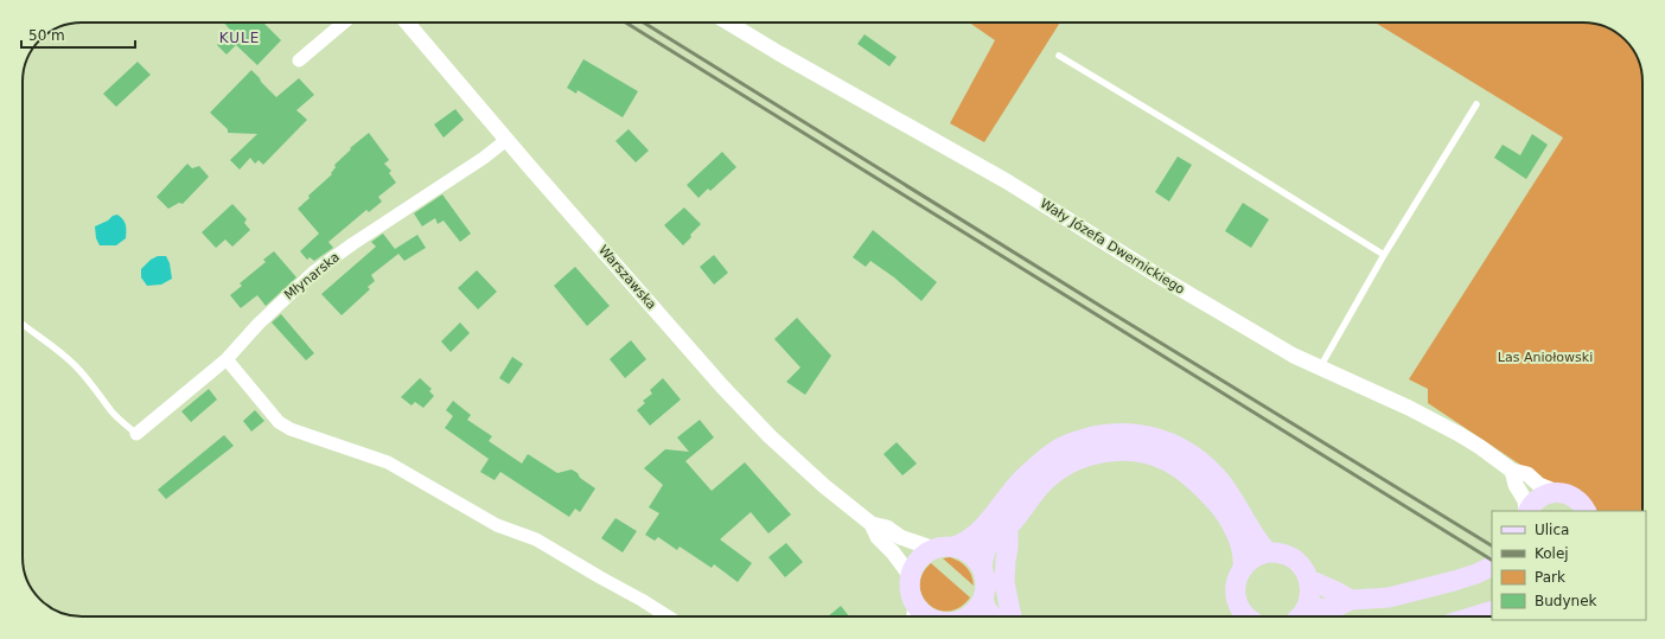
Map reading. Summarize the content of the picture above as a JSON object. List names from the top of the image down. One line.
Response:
{"streets":{"street":["Wały Józefa Dwernickiego","Młynarska","Warszawska"]},"crossings":[["Młynarska","Warszawska"]],"districts":["KULE"],"parks":["Las Aniołowski"],"legend":["Ulica","Kolej","Park","Budynek"],"scale_bar":"50 m"}
